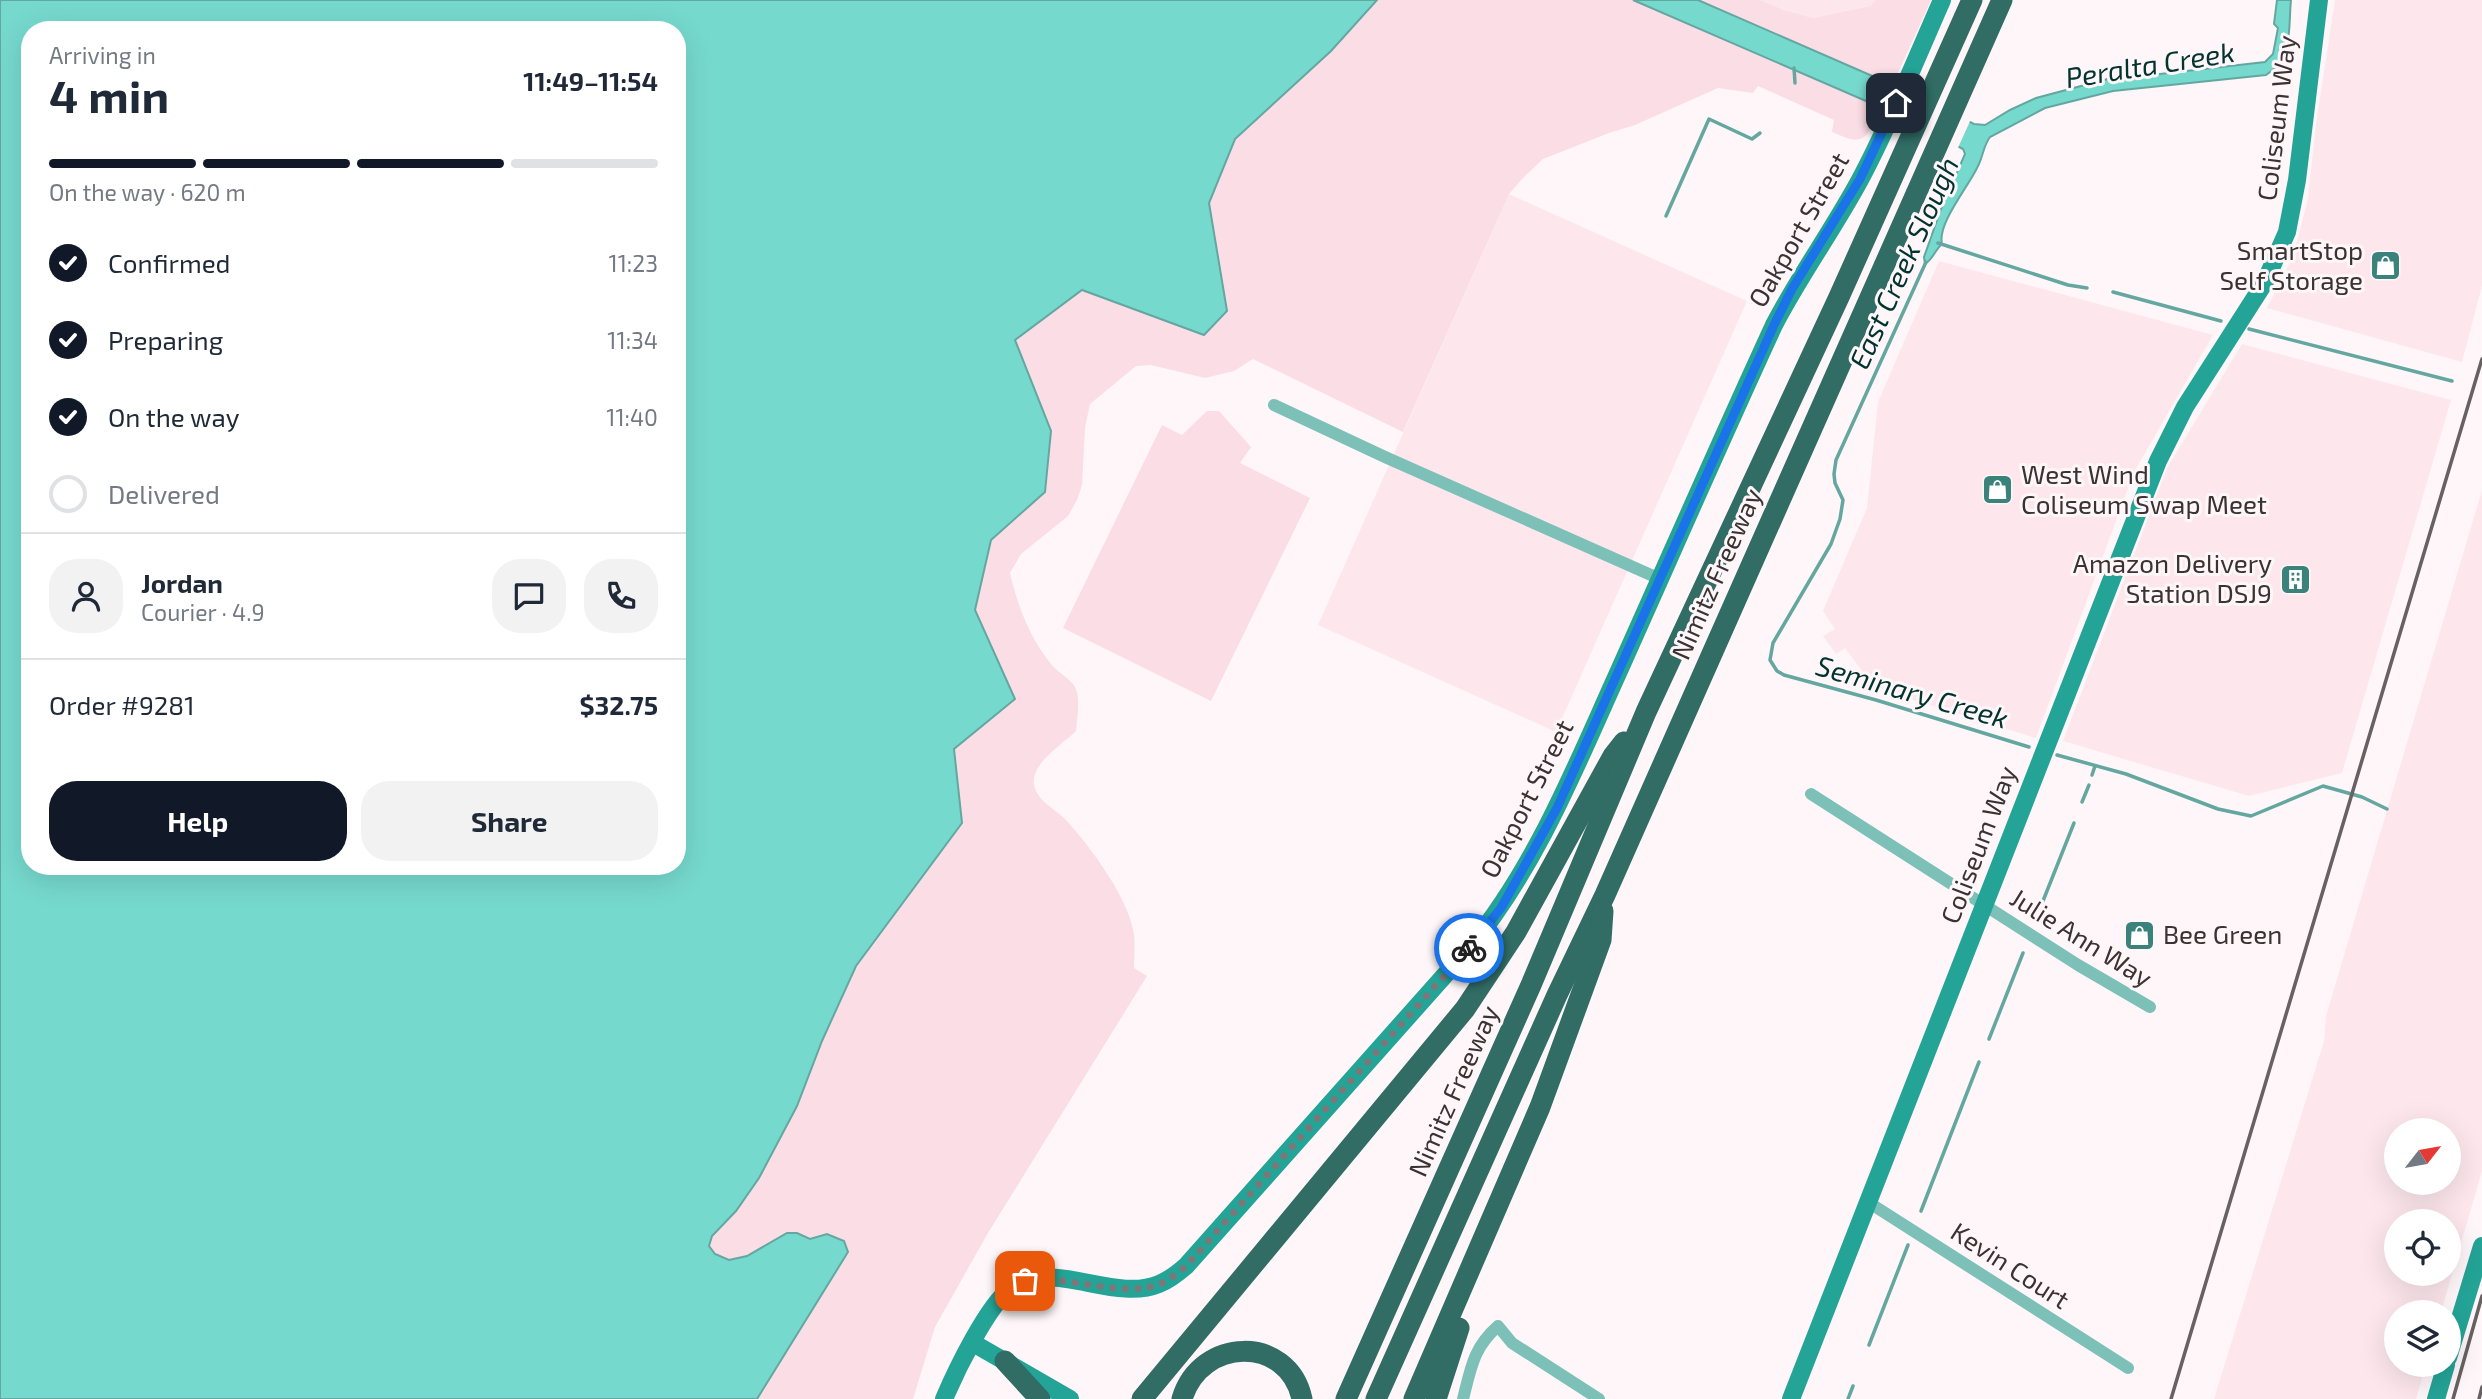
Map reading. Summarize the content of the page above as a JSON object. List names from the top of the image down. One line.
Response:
{"streets":{"highway":["Nimitz Freeway"],"main road":["Coliseum Way","Oakport Street"],"street":["Julie Ann Way","Kevin Court"]},"crossings":[["Coliseum Way","Julie Ann Way"],["Coliseum Way","Kevin Court"]],"water":["Peralta Creek","East Creek Slough","Seminary Creek"],"places":{"shop":["SmartStop Self Storage","West Wind Coliseum Swap Meet","Bee Green"],"building":["Amazon Delivery Station DSJ9"]},"north":"top right","page":{"heading":["4 min","Arriving in","11:49–11:54"],"panel":["Jordan","Courier · 4.9","Order #9281","$32.75"],"bar":"On the way · 620 m","list":[["Confirmed","11:23"],["Preparing","11:34"],["On the way","11:40"],"Delivered"],"buttons":["Help","Share"]}}
